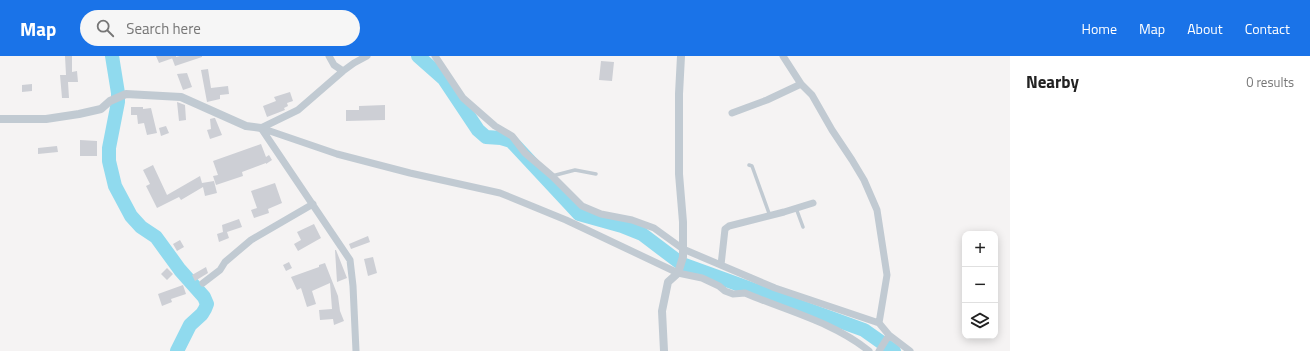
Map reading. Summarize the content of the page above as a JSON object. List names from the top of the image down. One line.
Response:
{"page":{"header":"Map","search":"Search here","nav":["Home","Map","About","Contact"],"heading":["Nearby","0 results"],"map_buttons":["+","−"]}}
